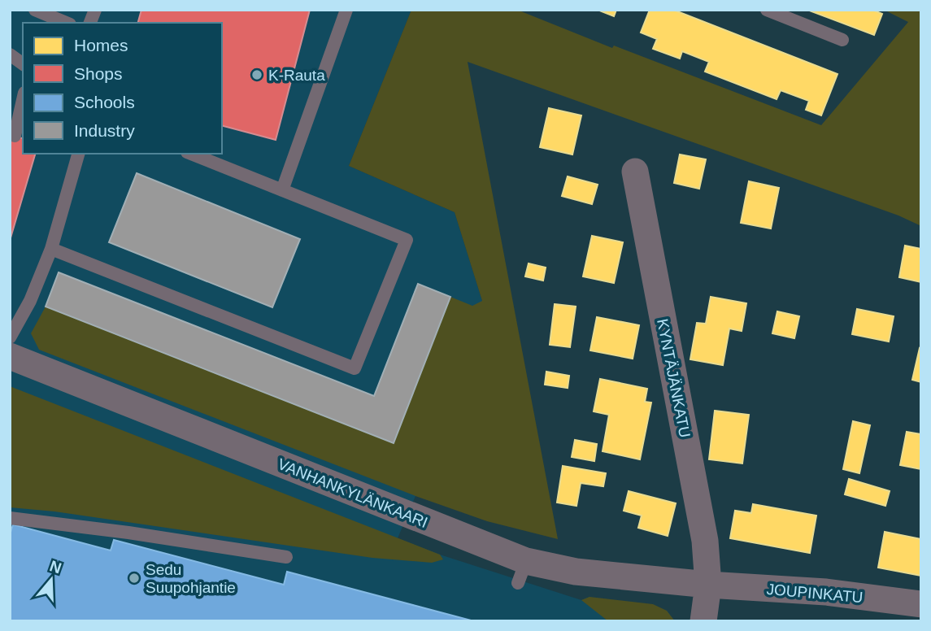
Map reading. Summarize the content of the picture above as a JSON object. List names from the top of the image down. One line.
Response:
{"streets":{"street":["KYNTÄJÄNKATU","VANHANKYLÄNKAARI","JOUPINKATU"]},"crossings":[["KYNTÄJÄNKATU","VANHANKYLÄNKAARI"],["KYNTÄJÄNKATU","JOUPINKATU"],["VANHANKYLÄNKAARI","JOUPINKATU"]],"places":["K-Rauta","Sedu Suupohjantie"],"legend":["Homes","Shops","Schools","Industry"],"north":"top"}
